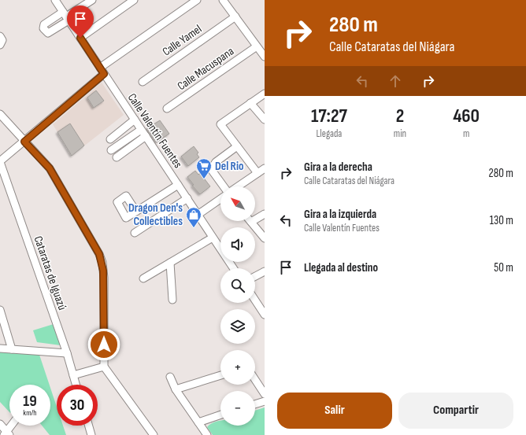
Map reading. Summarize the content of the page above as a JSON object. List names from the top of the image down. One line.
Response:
{"streets":{"street":["Calle Yamel","Calle Macuspana","Calle Valentín Fuentes","Cataratas de Iguazú"]},"places":{"supermarket":["Del Rio"],"shop":["Dragon Den's Collectibles"]},"north":"top left","page":{"turn":["280 m","Calle Cataratas del Niágara"],"eta":["17:27","Llegada","2","min","460","m"],"list":[{"name":"Gira a la derecha","note":"Calle Cataratas del Niágara","value":"280 m"},{"name":"Gira a la izquierda","note":"Calle Valentín Fuentes","value":"130 m"},{"name":"Llegada al destino","value":"50 m"}],"map_buttons":["+","−"],"speed":"19 km/h","limit":"30","buttons":["Salir","Compartir"]}}
